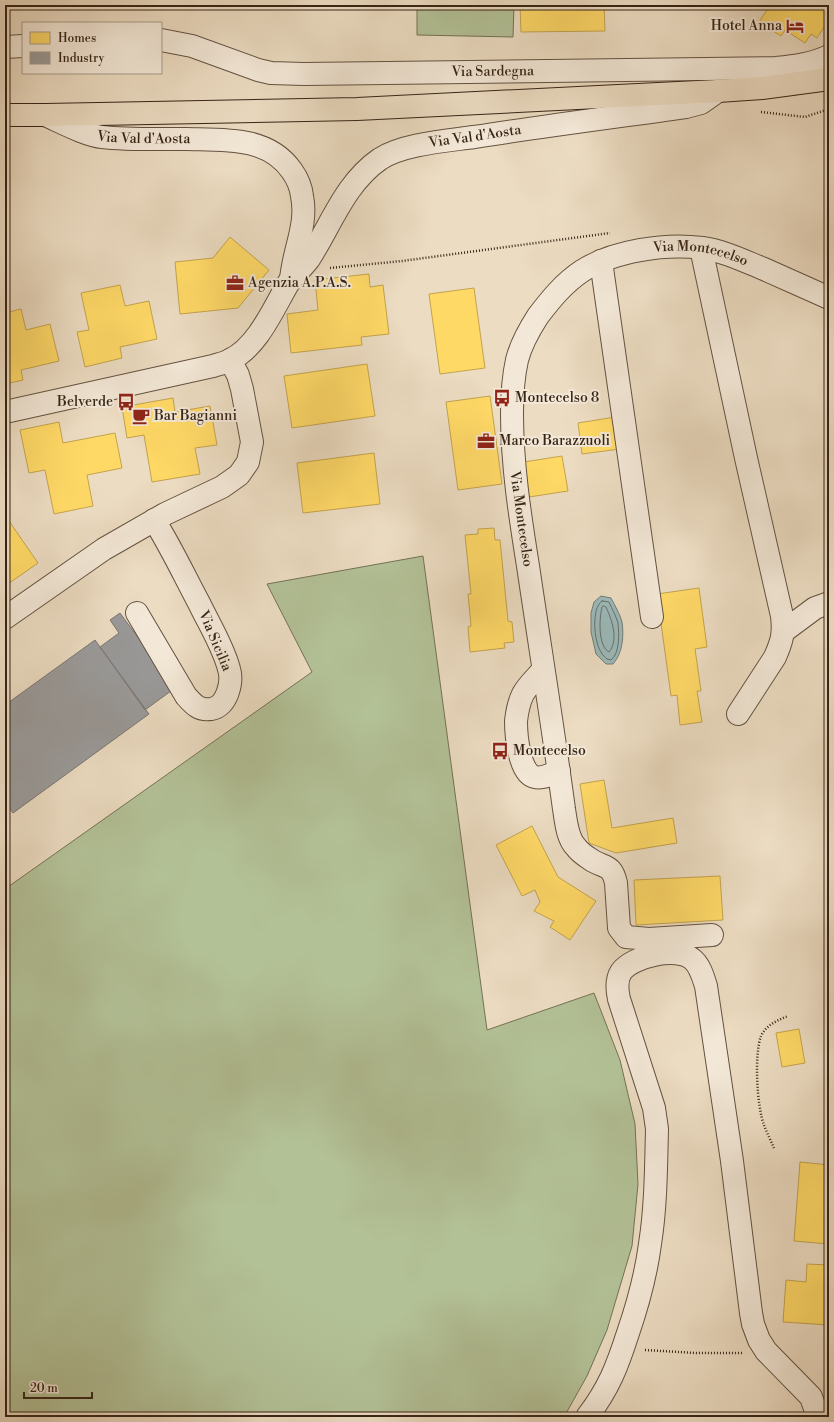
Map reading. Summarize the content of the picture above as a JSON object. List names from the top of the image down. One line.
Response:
{"streets":{"street":["Via Sardegna","Via Val d'Aosta","Via Montecelso","Via Sicilia"]},"places":{"hotel":["Hotel Anna"],"office":["Agenzia A.P.A.S.","Marco Barazzuoli"],"bus stop":["Montecelso 8","Belverde","Montecelso"],"cafe":["Bar Bagianni"]},"legend":["Homes","Industry"],"scale_bar":"20 m"}
